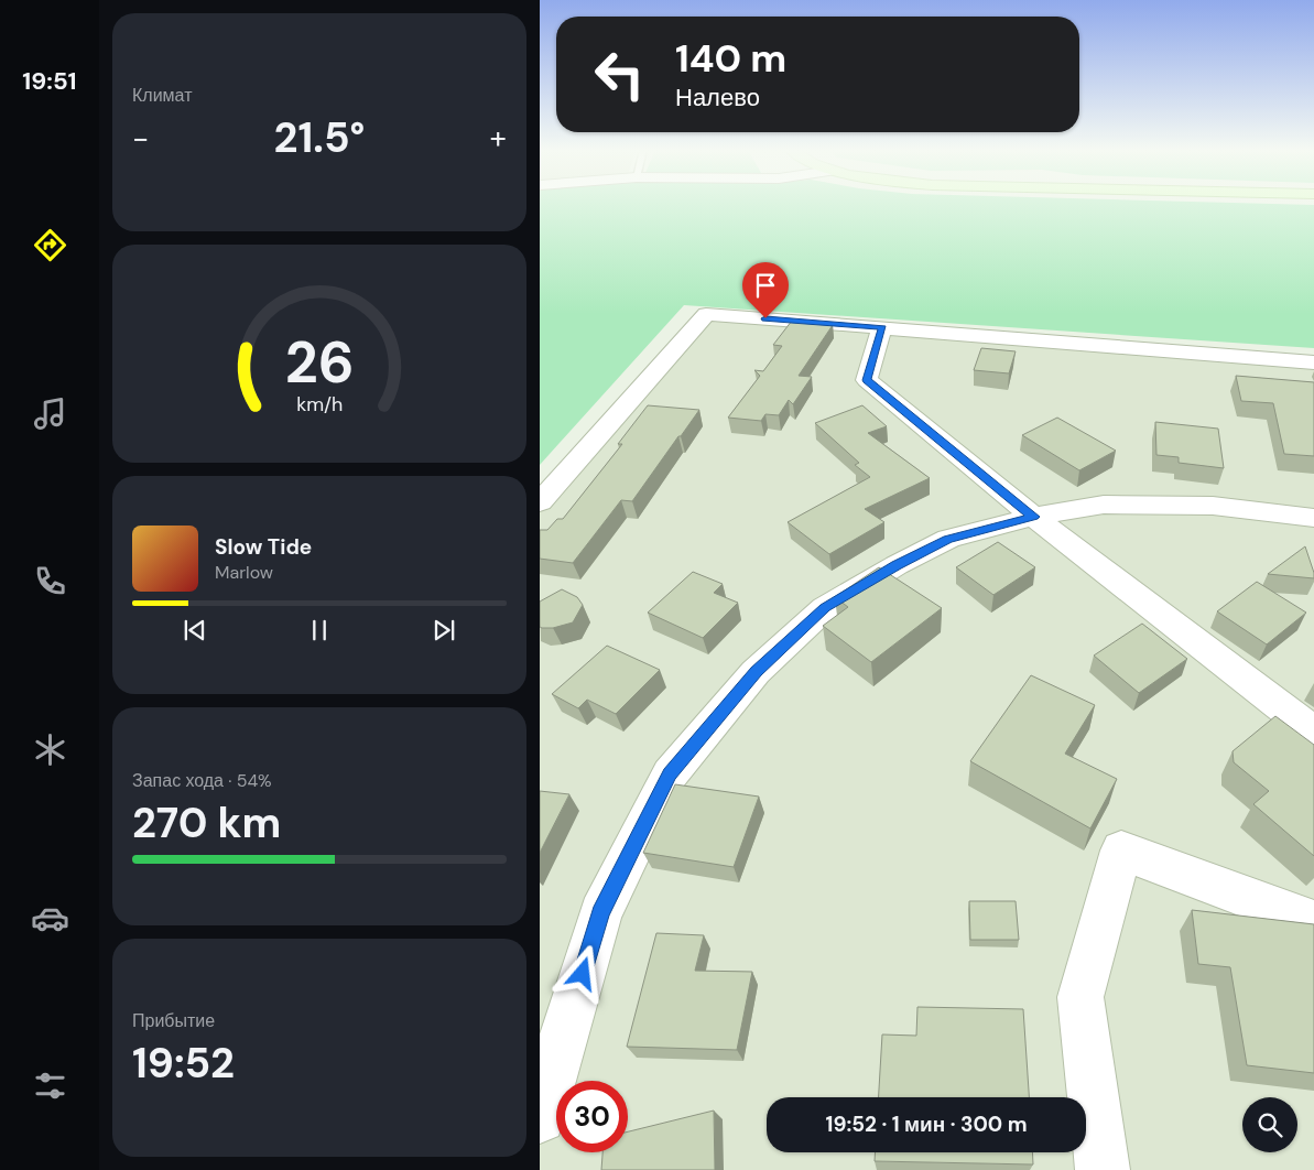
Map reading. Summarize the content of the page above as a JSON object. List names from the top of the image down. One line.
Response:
{"page":{"tabs":"19:51","tile":["Климат",["Запас хода · 54%","270 km"],["Прибытие","19:52"]],"turn":["140 m","Налево"],"heat":["−","21.5°","+"],"song":["Slow Tide","Marlow"],"limit":"30","trip":"19:52 · 1 мин · 300 m","gauge":["26","km/h"]}}
